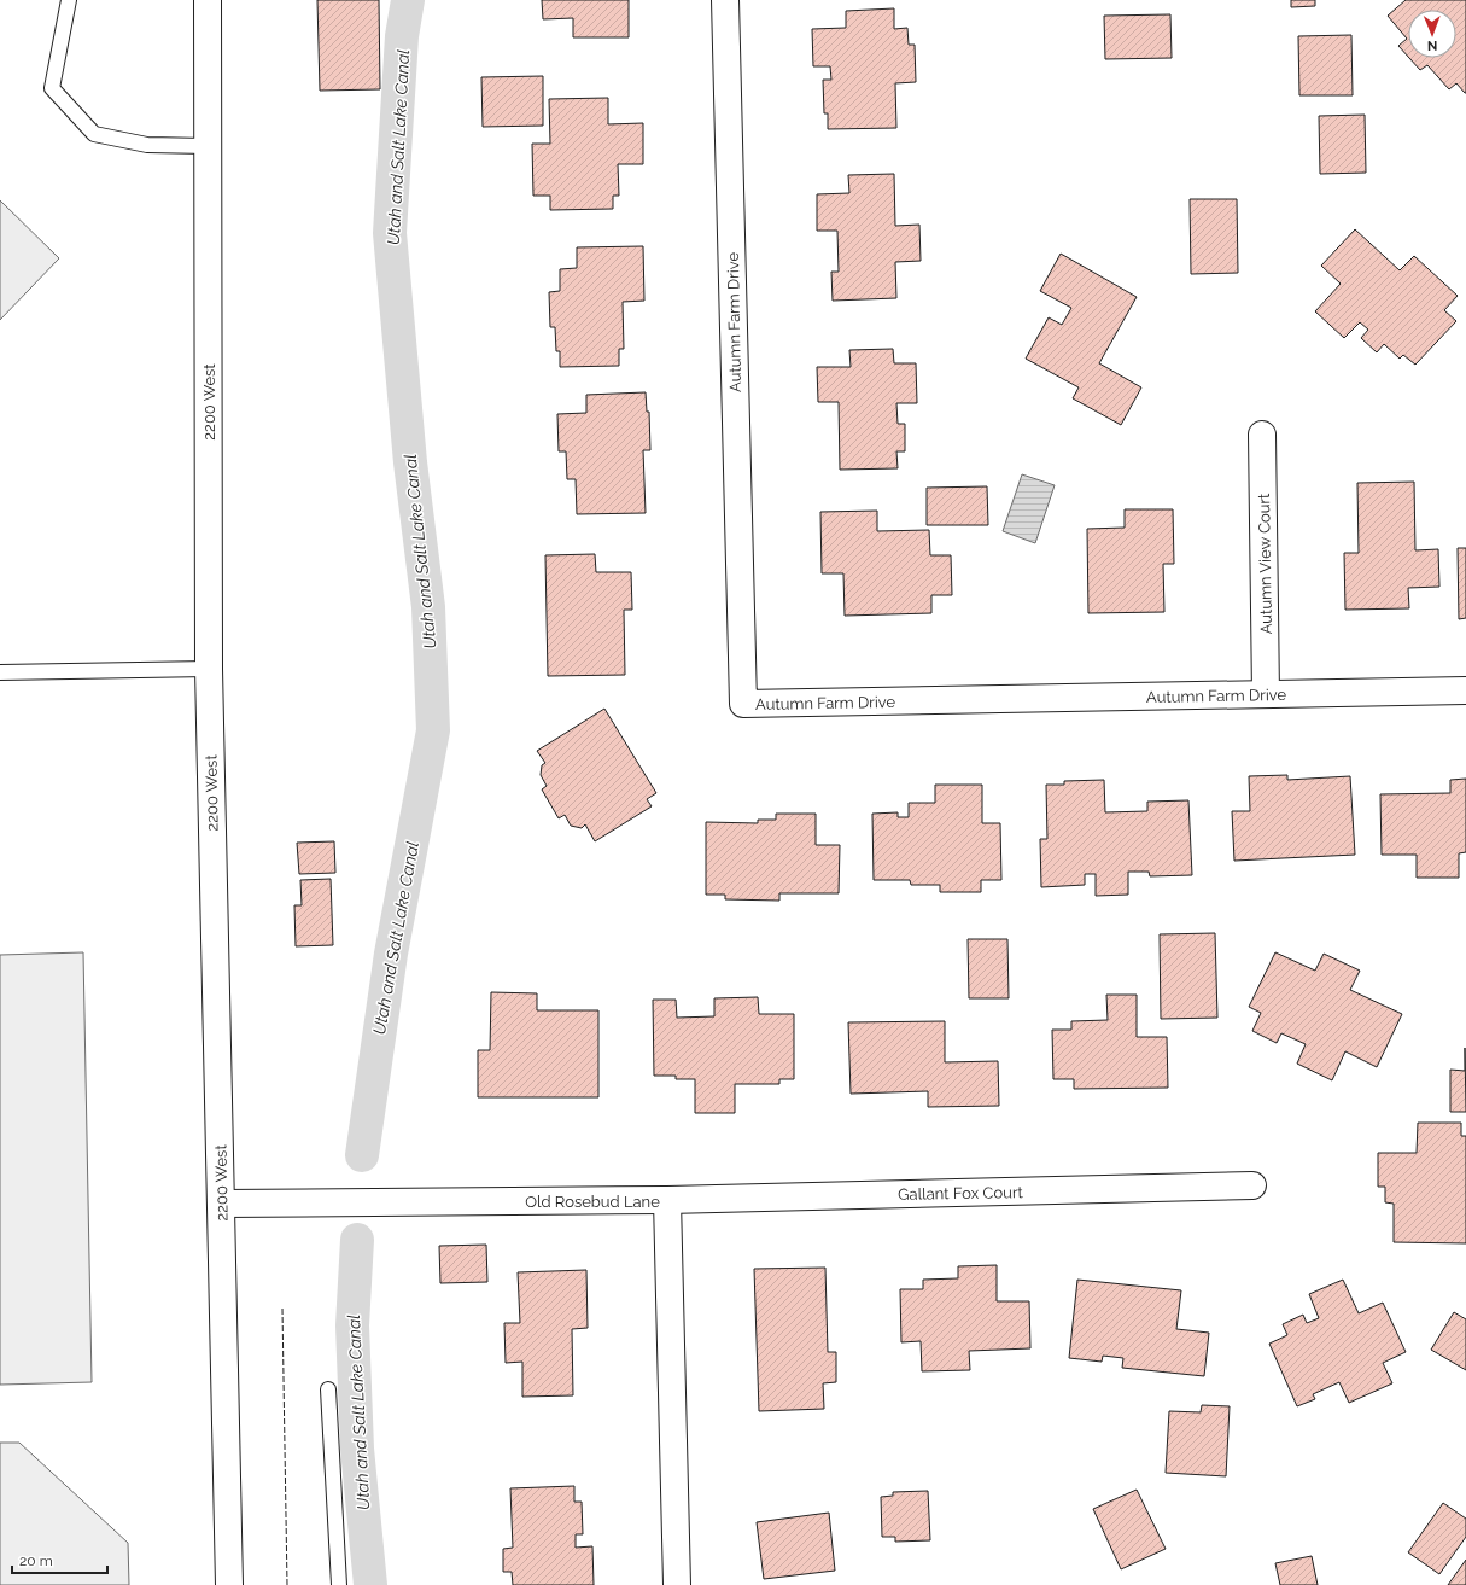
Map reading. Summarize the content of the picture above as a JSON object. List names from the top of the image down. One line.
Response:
{"streets":{"street":["Autumn Farm Drive","2200 West","Autumn View Court","Gallant Fox Court","Old Rosebud Lane"]},"crossings":[["Autumn Farm Drive","Autumn View Court"],["2200 West","Old Rosebud Lane"],["Gallant Fox Court","Old Rosebud Lane"]],"water":["Utah and Salt Lake Canal"],"scale_bar":"20 m","north":"bottom"}
